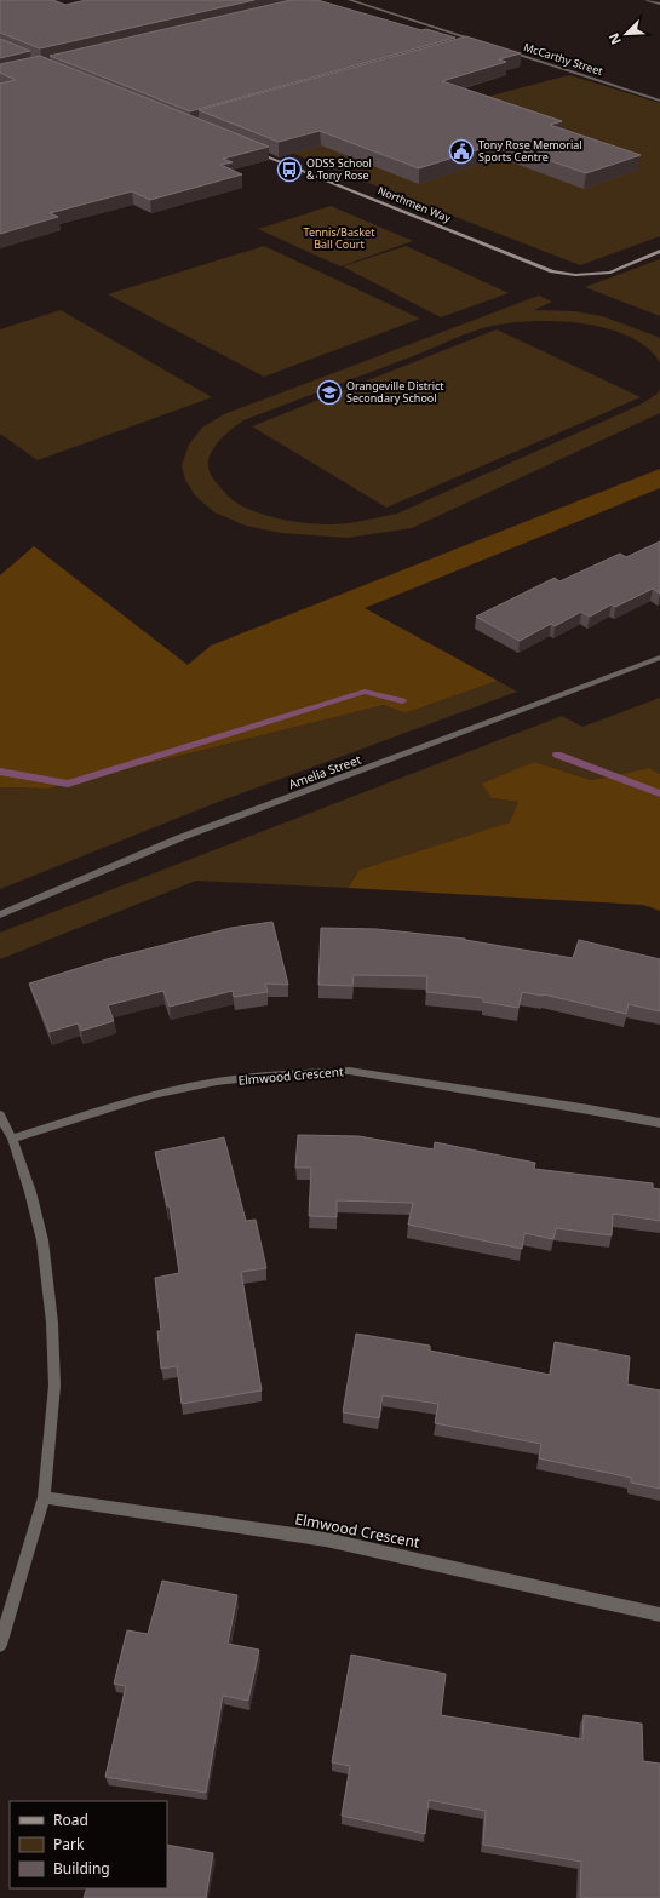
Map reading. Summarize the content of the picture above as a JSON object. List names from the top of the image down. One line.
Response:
{"streets":{"street":["McCarthy Street","Northmen Way","Amelia Street","Elmwood Crescent"]},"parks":["Tennis/Basket Ball Court"],"places":{"public building":["Tony Rose Memorial Sports Centre"],"bus stop":["ODSS School & Tony Rose"],"school or university":["Orangeville District Secondary School"]},"legend":["Road","Park","Building"],"north":"bottom left"}
